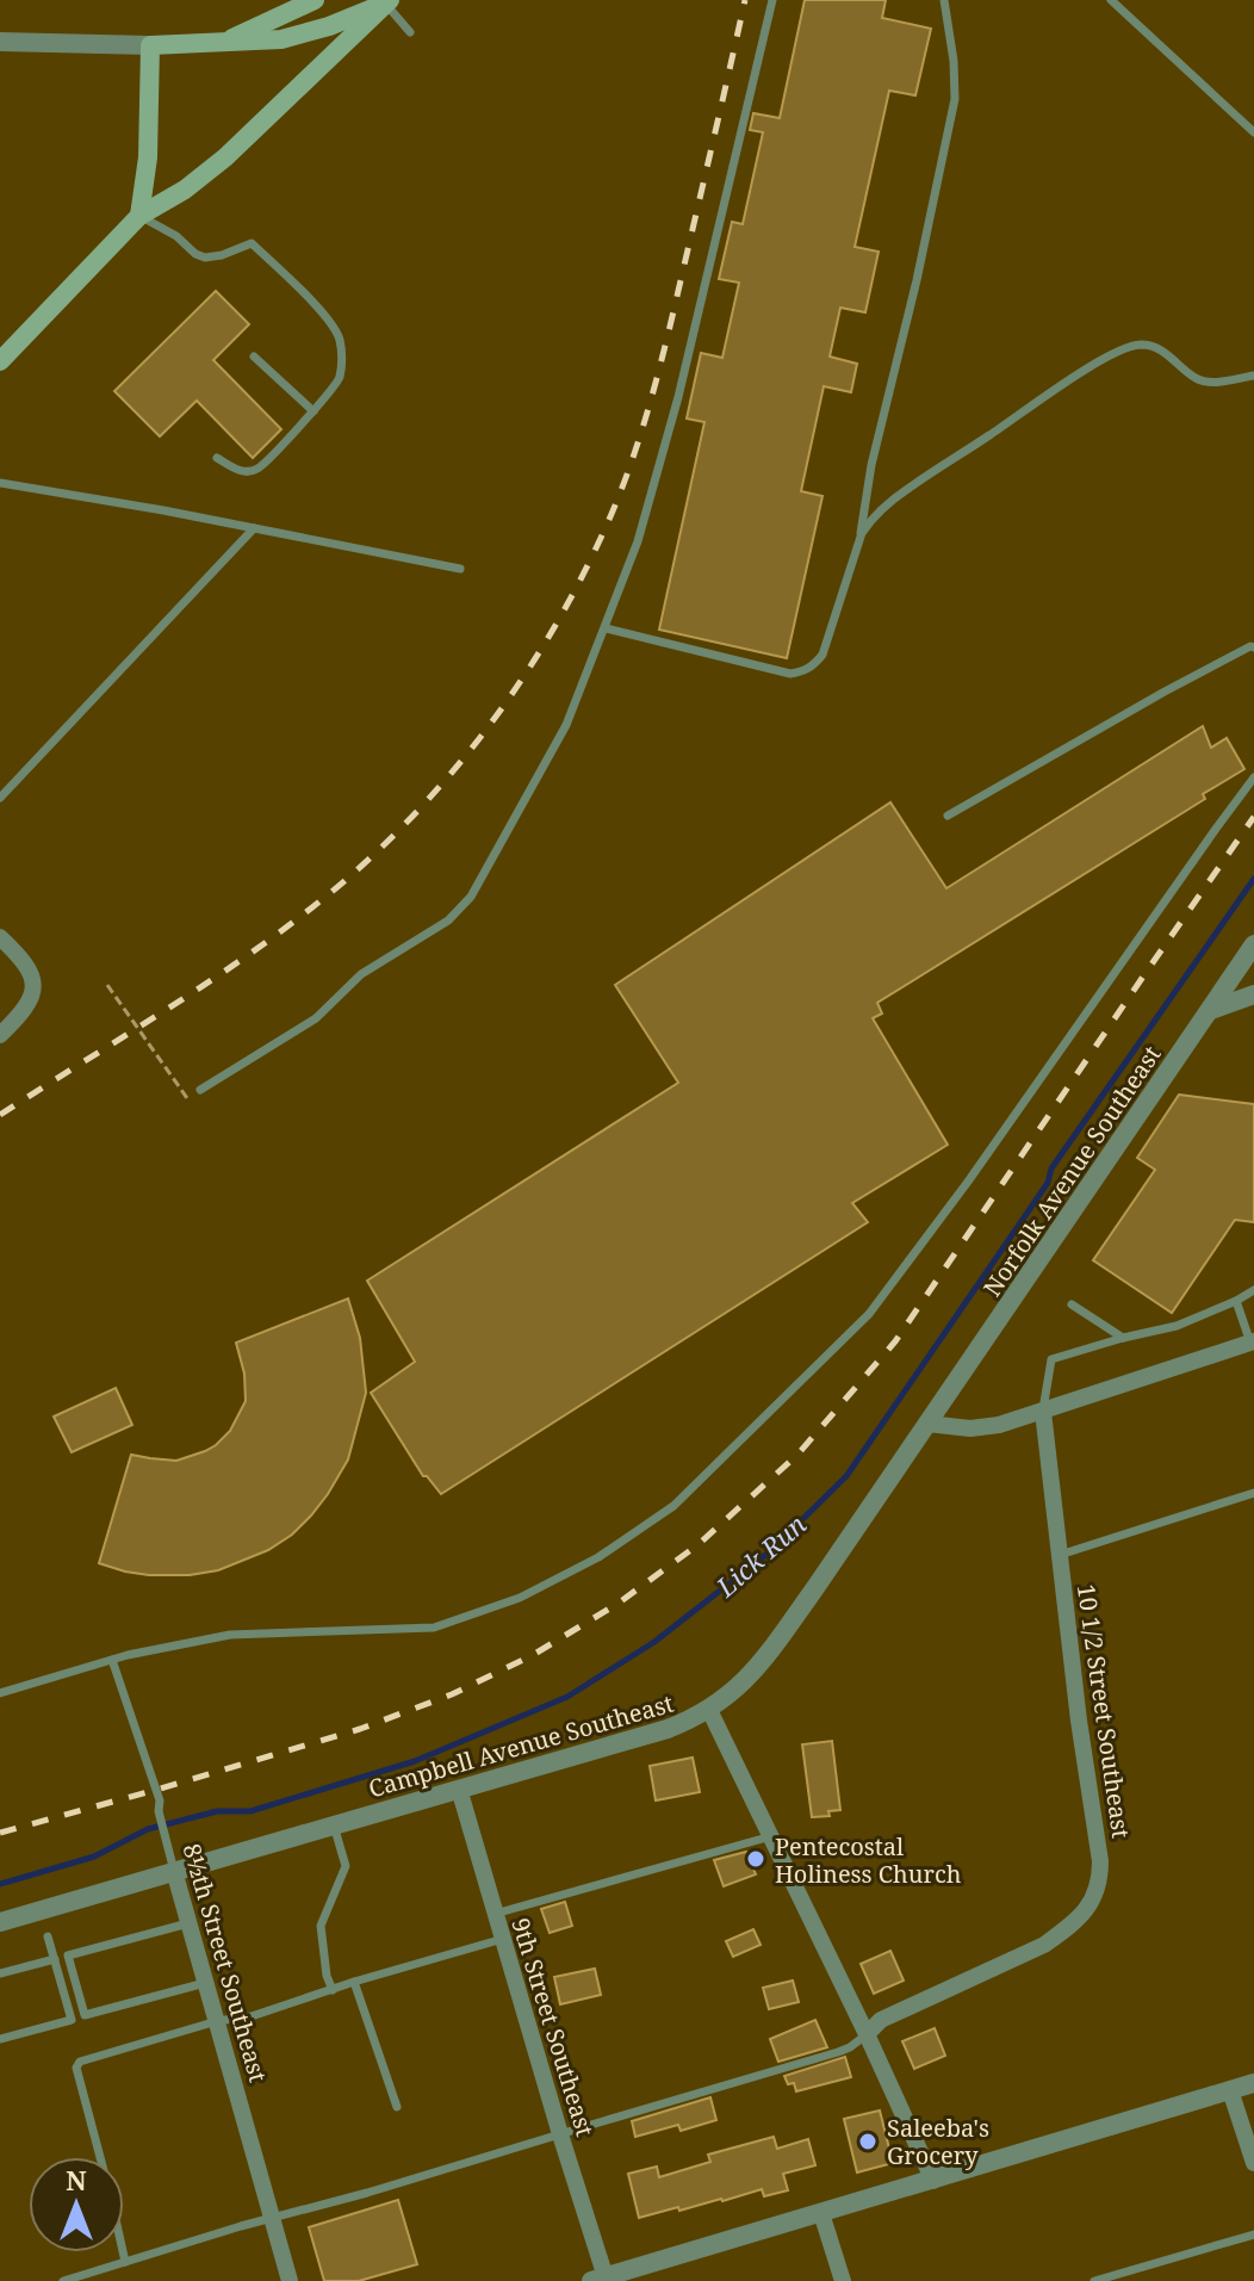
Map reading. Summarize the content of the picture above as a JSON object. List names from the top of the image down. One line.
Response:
{"streets":{"street":["Norfolk Avenue Southeast","10 1/2 Street Southeast","Campbell Avenue Southeast","8½th Street Southeast","9th Street Southeast"]},"crossings":[["Norfolk Avenue Southeast","Campbell Avenue Southeast"],["Campbell Avenue Southeast","8½th Street Southeast"],["Campbell Avenue Southeast","9th Street Southeast"]],"water":["Lick Run"],"places":["Pentecostal Holiness Church","Saleeba's Grocery"],"north":"top"}
